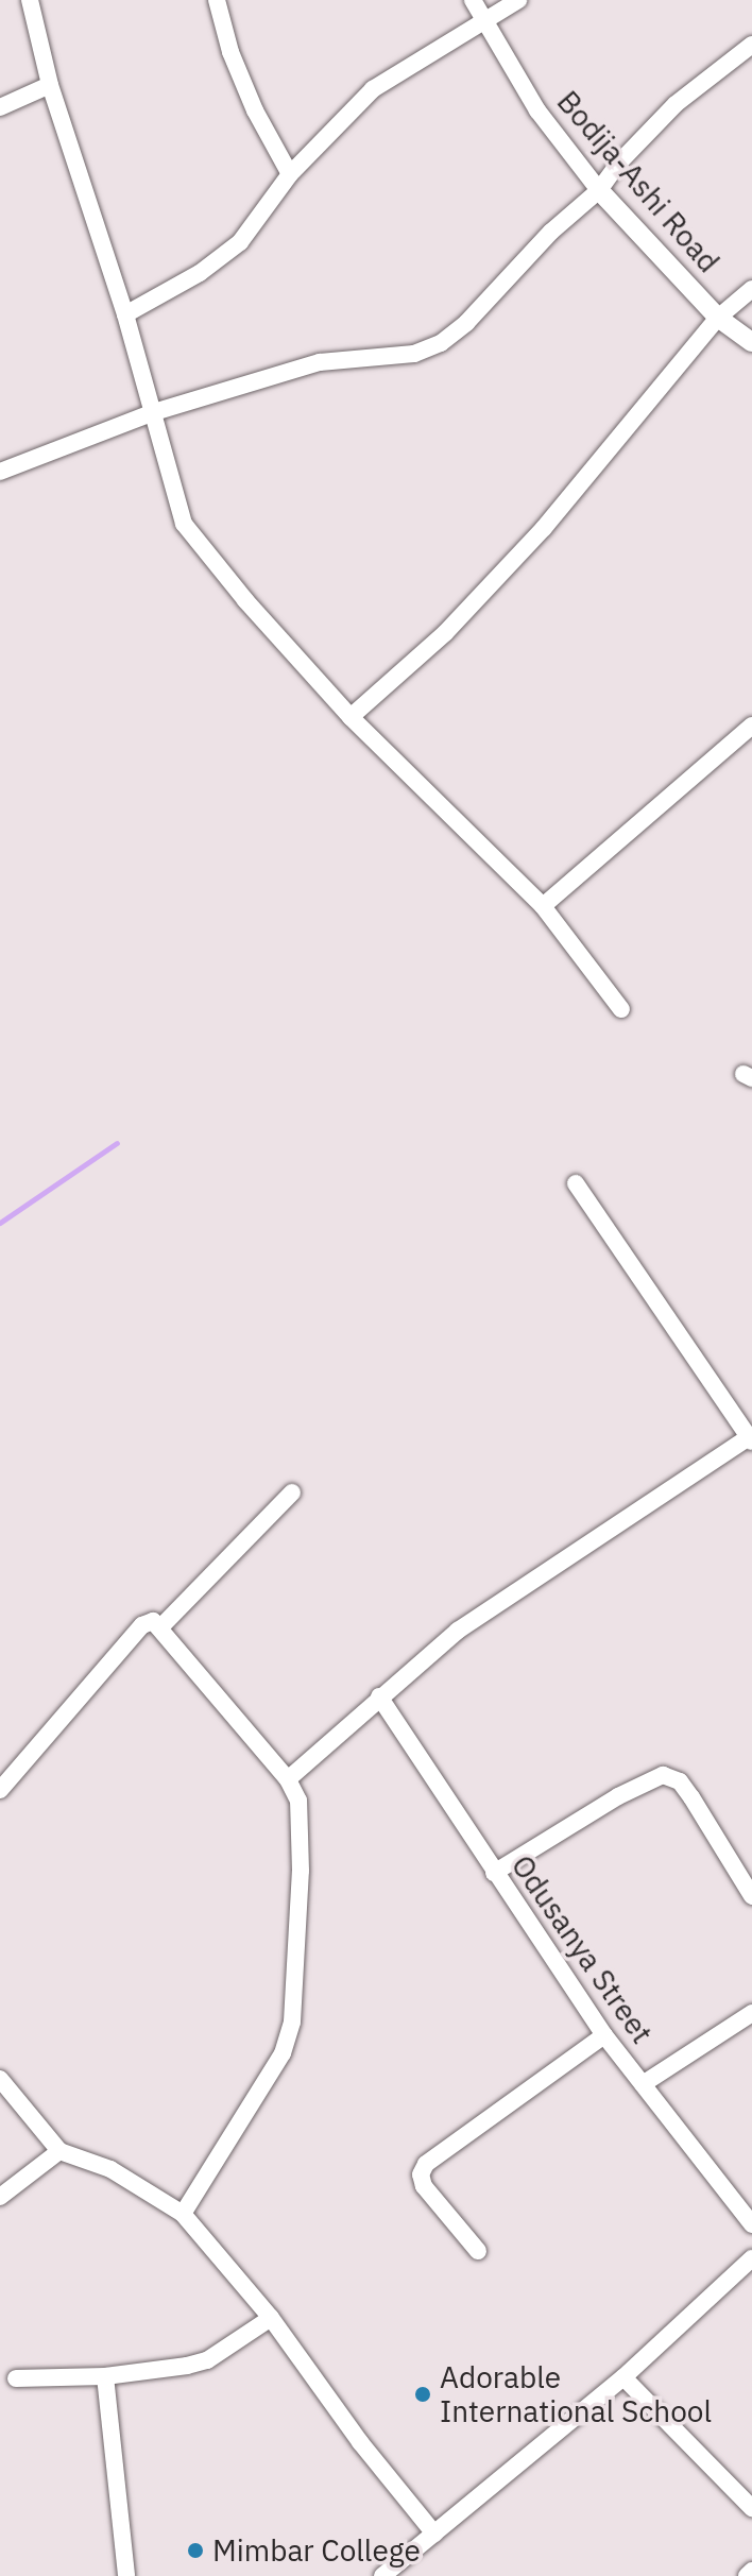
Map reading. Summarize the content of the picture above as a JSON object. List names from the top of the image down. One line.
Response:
{"streets":{"street":["Bodija-Ashi Road","Odusanya Street"]},"places":["Adorable International School","Mimbar College"]}
